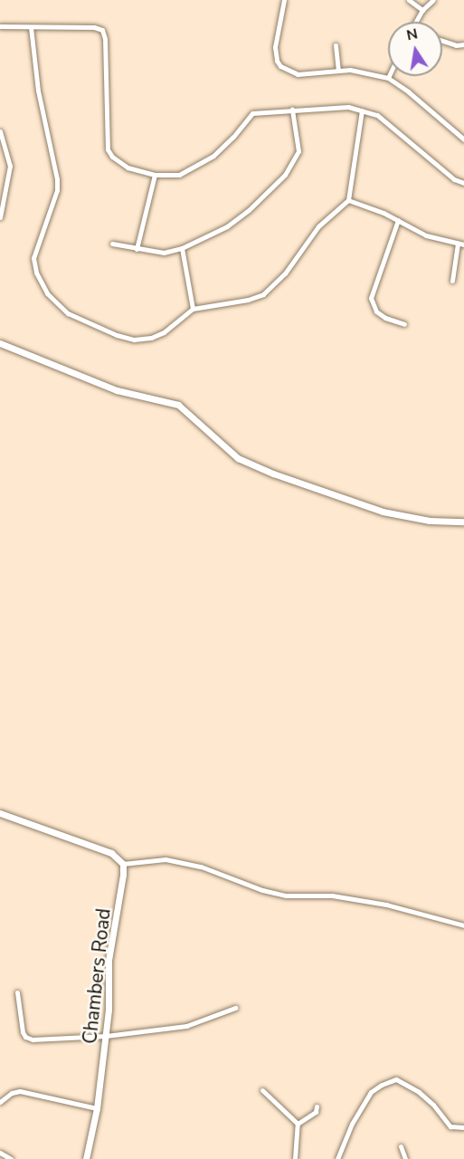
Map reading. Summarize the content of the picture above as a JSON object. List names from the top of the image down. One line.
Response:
{"streets":{"street":["Chambers Road"]},"north":"top"}
